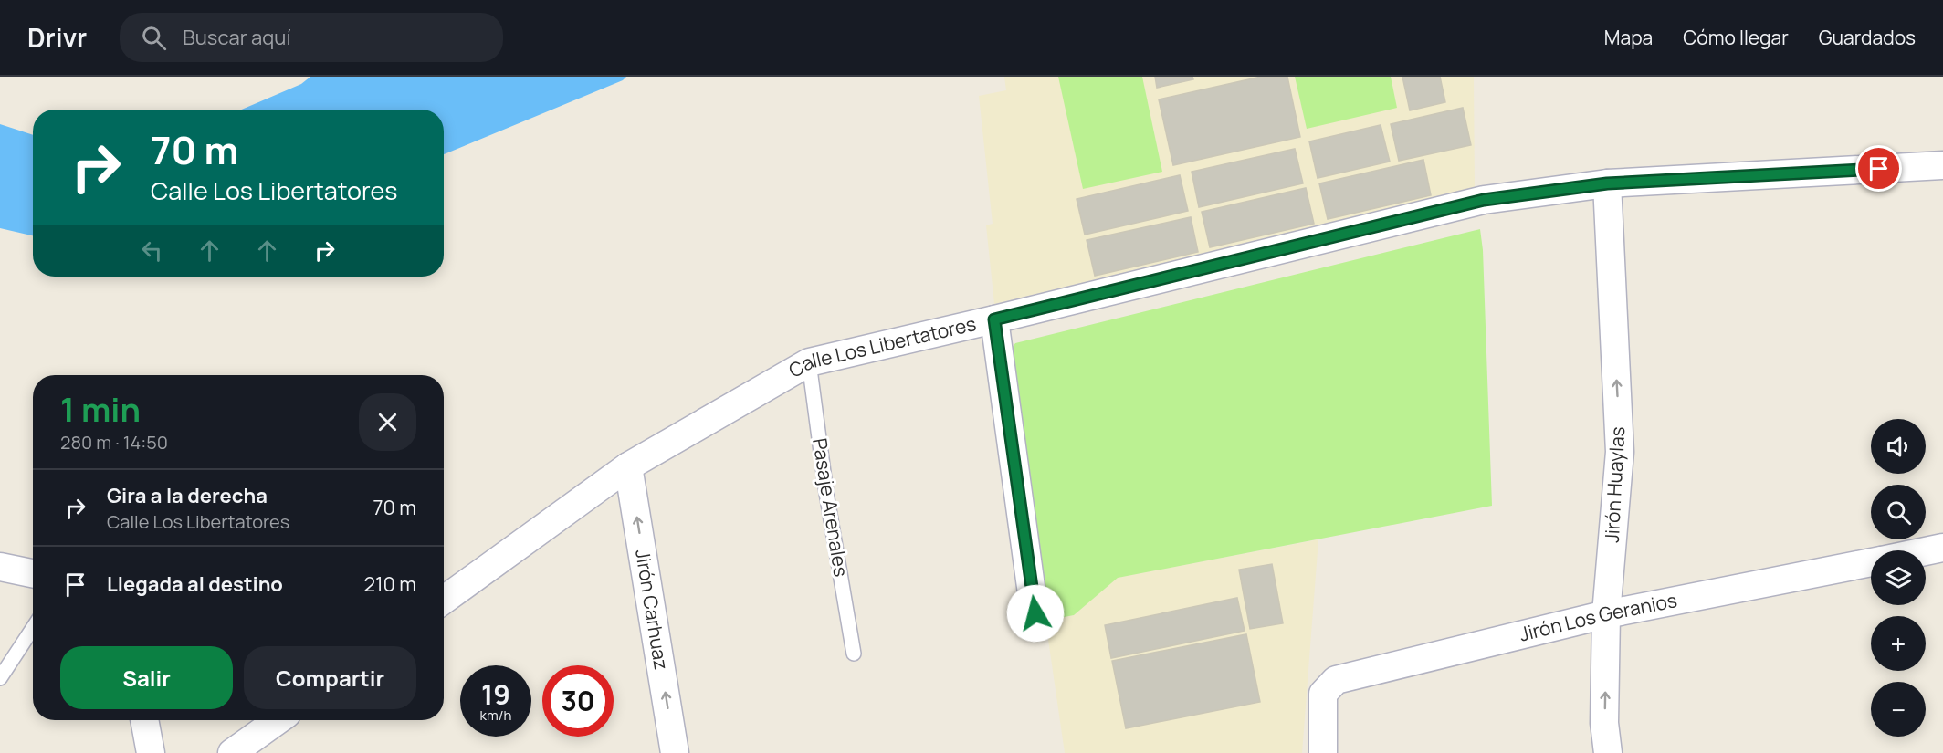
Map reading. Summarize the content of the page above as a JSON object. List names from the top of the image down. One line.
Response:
{"streets":{"street":["Calle Los Libertatores","Jirón Huaylas","Jirón Carhuaz","Jirón Los Geranios"],"lane":["Pasaje Arenales"]},"crossings":[["Calle Los Libertatores","Jirón Huaylas"],["Calle Los Libertatores","Pasaje Arenales"],["Calle Los Libertatores","Jirón Carhuaz"],["Jirón Huaylas","Jirón Los Geranios"]],"one_way":["Jirón Huaylas","Jirón Carhuaz"],"page":{"header":"Drivr","search":"Buscar aquí","nav":["Mapa","Cómo llegar","Guardados"],"turn":["70 m","Calle Los Libertatores"],"heading":["1 min","280 m · 14:50"],"map_buttons":["+","−"],"list":[{"name":"Gira a la derecha","note":"Calle Los Libertatores","value":"70 m"},{"name":"Llegada al destino","value":"210 m"}],"buttons":["Salir","Compartir"],"speed":"19 km/h","limit":"30"}}
